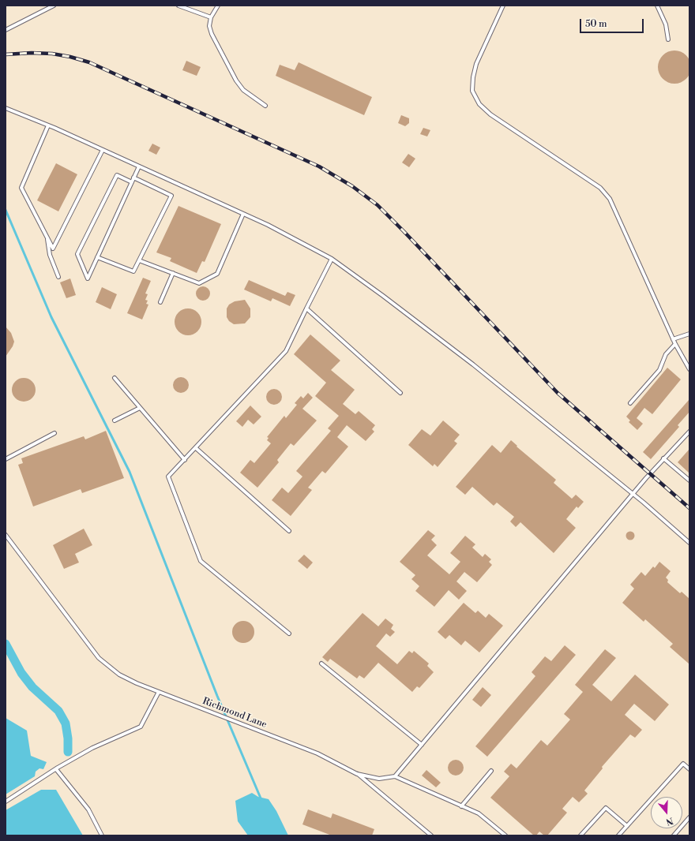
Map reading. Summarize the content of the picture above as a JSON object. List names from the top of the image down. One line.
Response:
{"streets":{"lane":["Richmond Lane"]},"scale_bar":"50 m","north":"bottom"}
